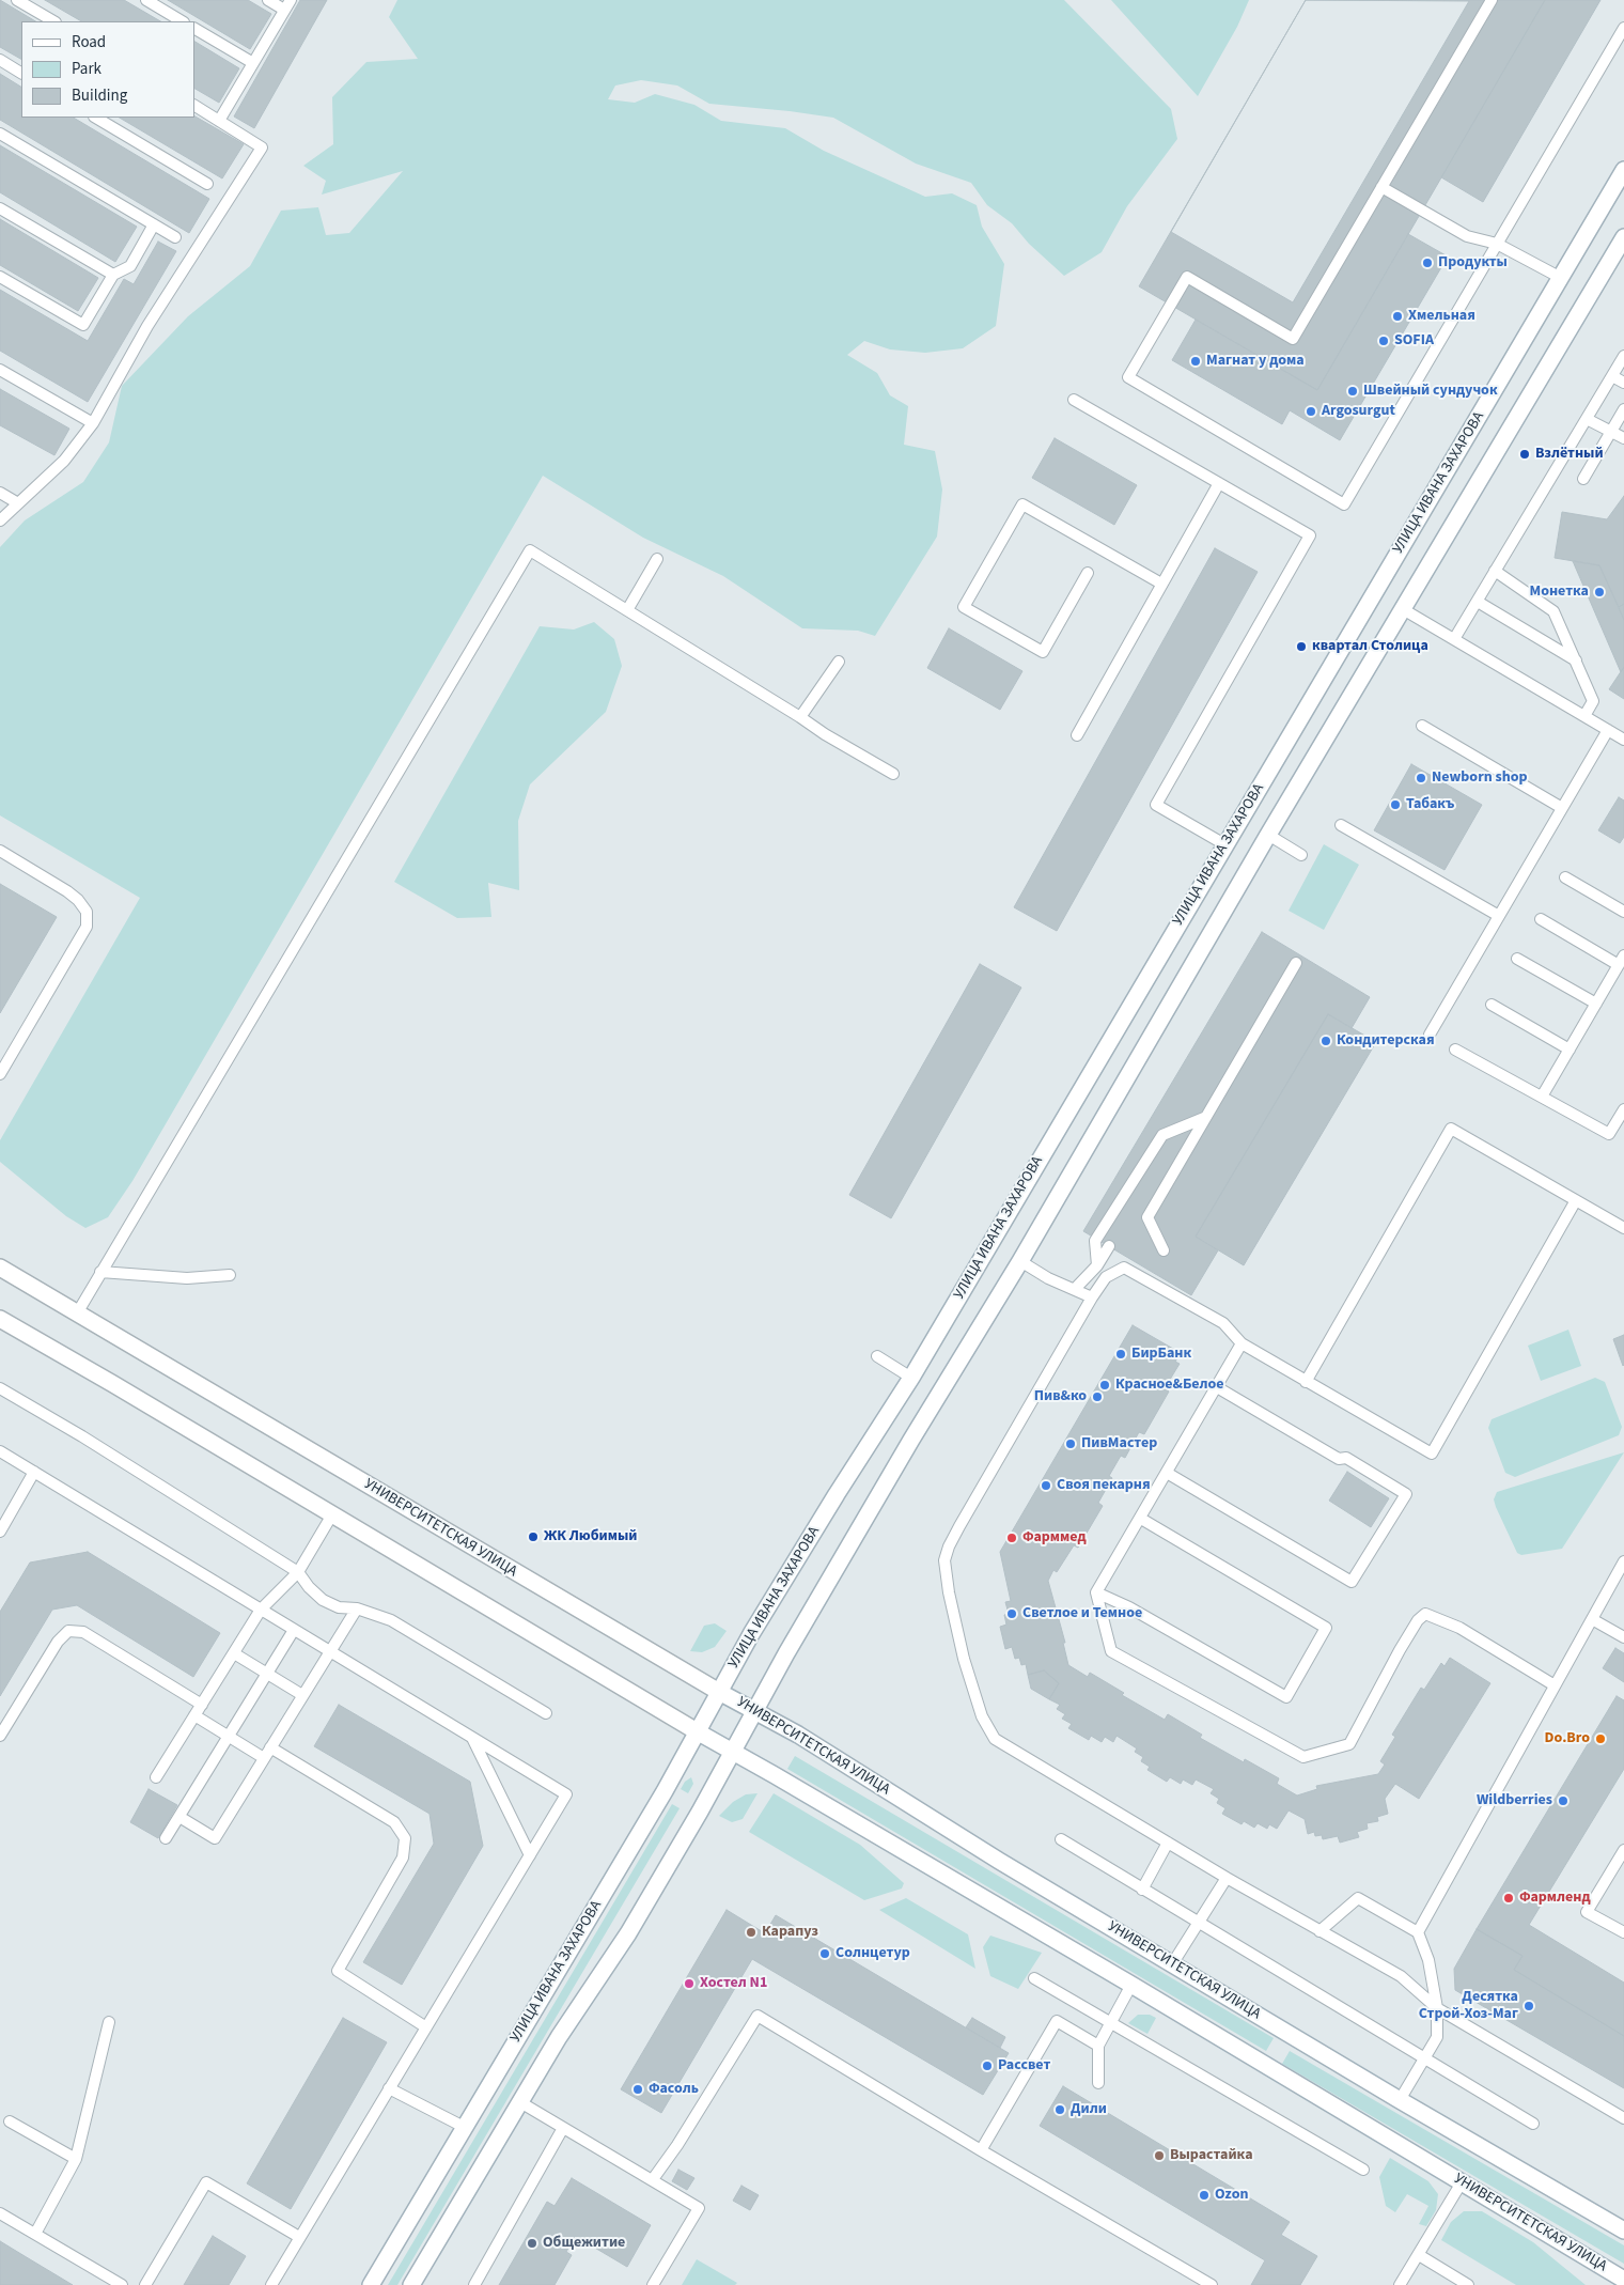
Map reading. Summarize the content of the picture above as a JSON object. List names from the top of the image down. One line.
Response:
{"streets":{"main road":["УЛИЦА ИВАНА ЗАХАРОВА","УНИВЕРСИТЕТСКАЯ УЛИЦА"]},"crossings":[["УЛИЦА ИВАНА ЗАХАРОВА","УНИВЕРСИТЕТСКАЯ УЛИЦА"]],"places":["Продукты","Хмельная","SOFIA","Магнат у дома","Швейный сундучок","Argosurgut","Взлётный","Монетка","квартал Столица","Newborn shop","Табакъ","Кондитерская","БирБанк","Красное&Белое","Пив&ко","ПивМастер","Своя пекарня","ЖК Любимый","Фарммед","Светлое и Темное","Do.Bro","Wildberries","Фармленд","Карапуз","Солнцетур","Хостел N1","Десятка Строй-Хоз-Маг","Рассвет","Фасоль","Дили","Вырастайка","Ozon","Общежитие"],"legend":["Road","Park","Building"]}
